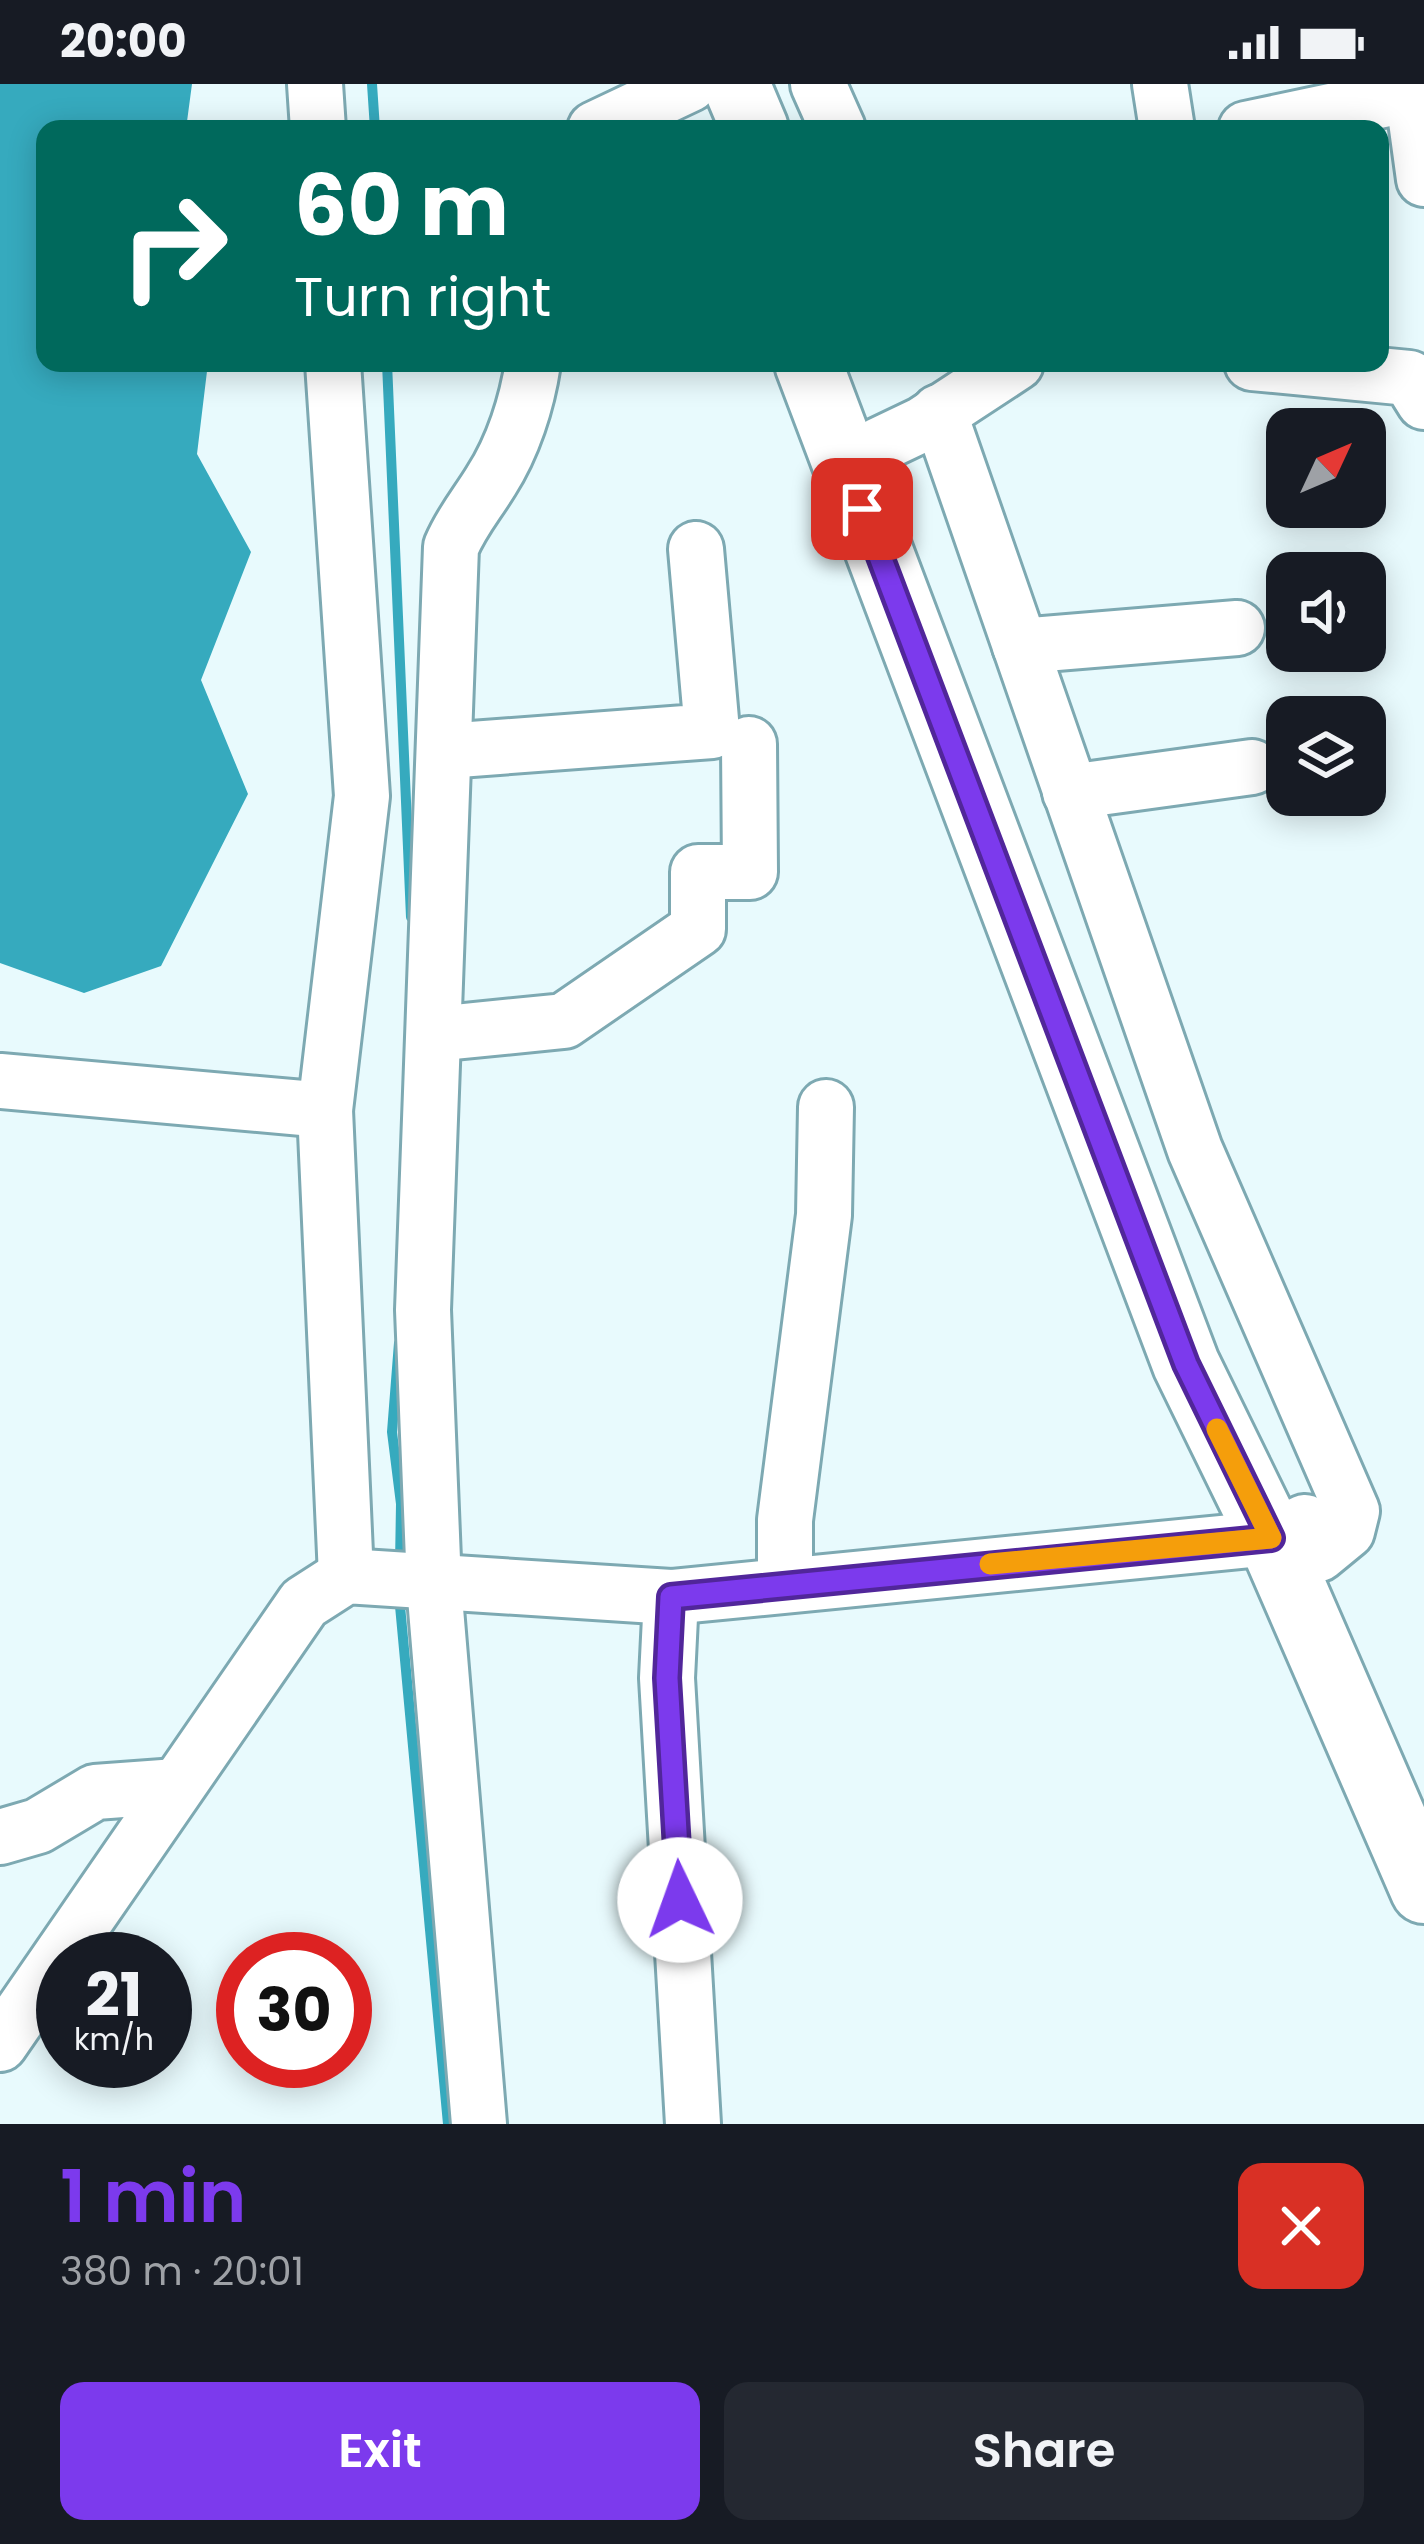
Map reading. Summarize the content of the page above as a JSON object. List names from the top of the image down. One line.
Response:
{"north":"top right","page":{"status":"20:00","turn":["60 m","Turn right"],"speed":"21 km/h","limit":"30","heading":["1 min","380 m · 20:01"],"buttons":["Exit","Share"]}}
